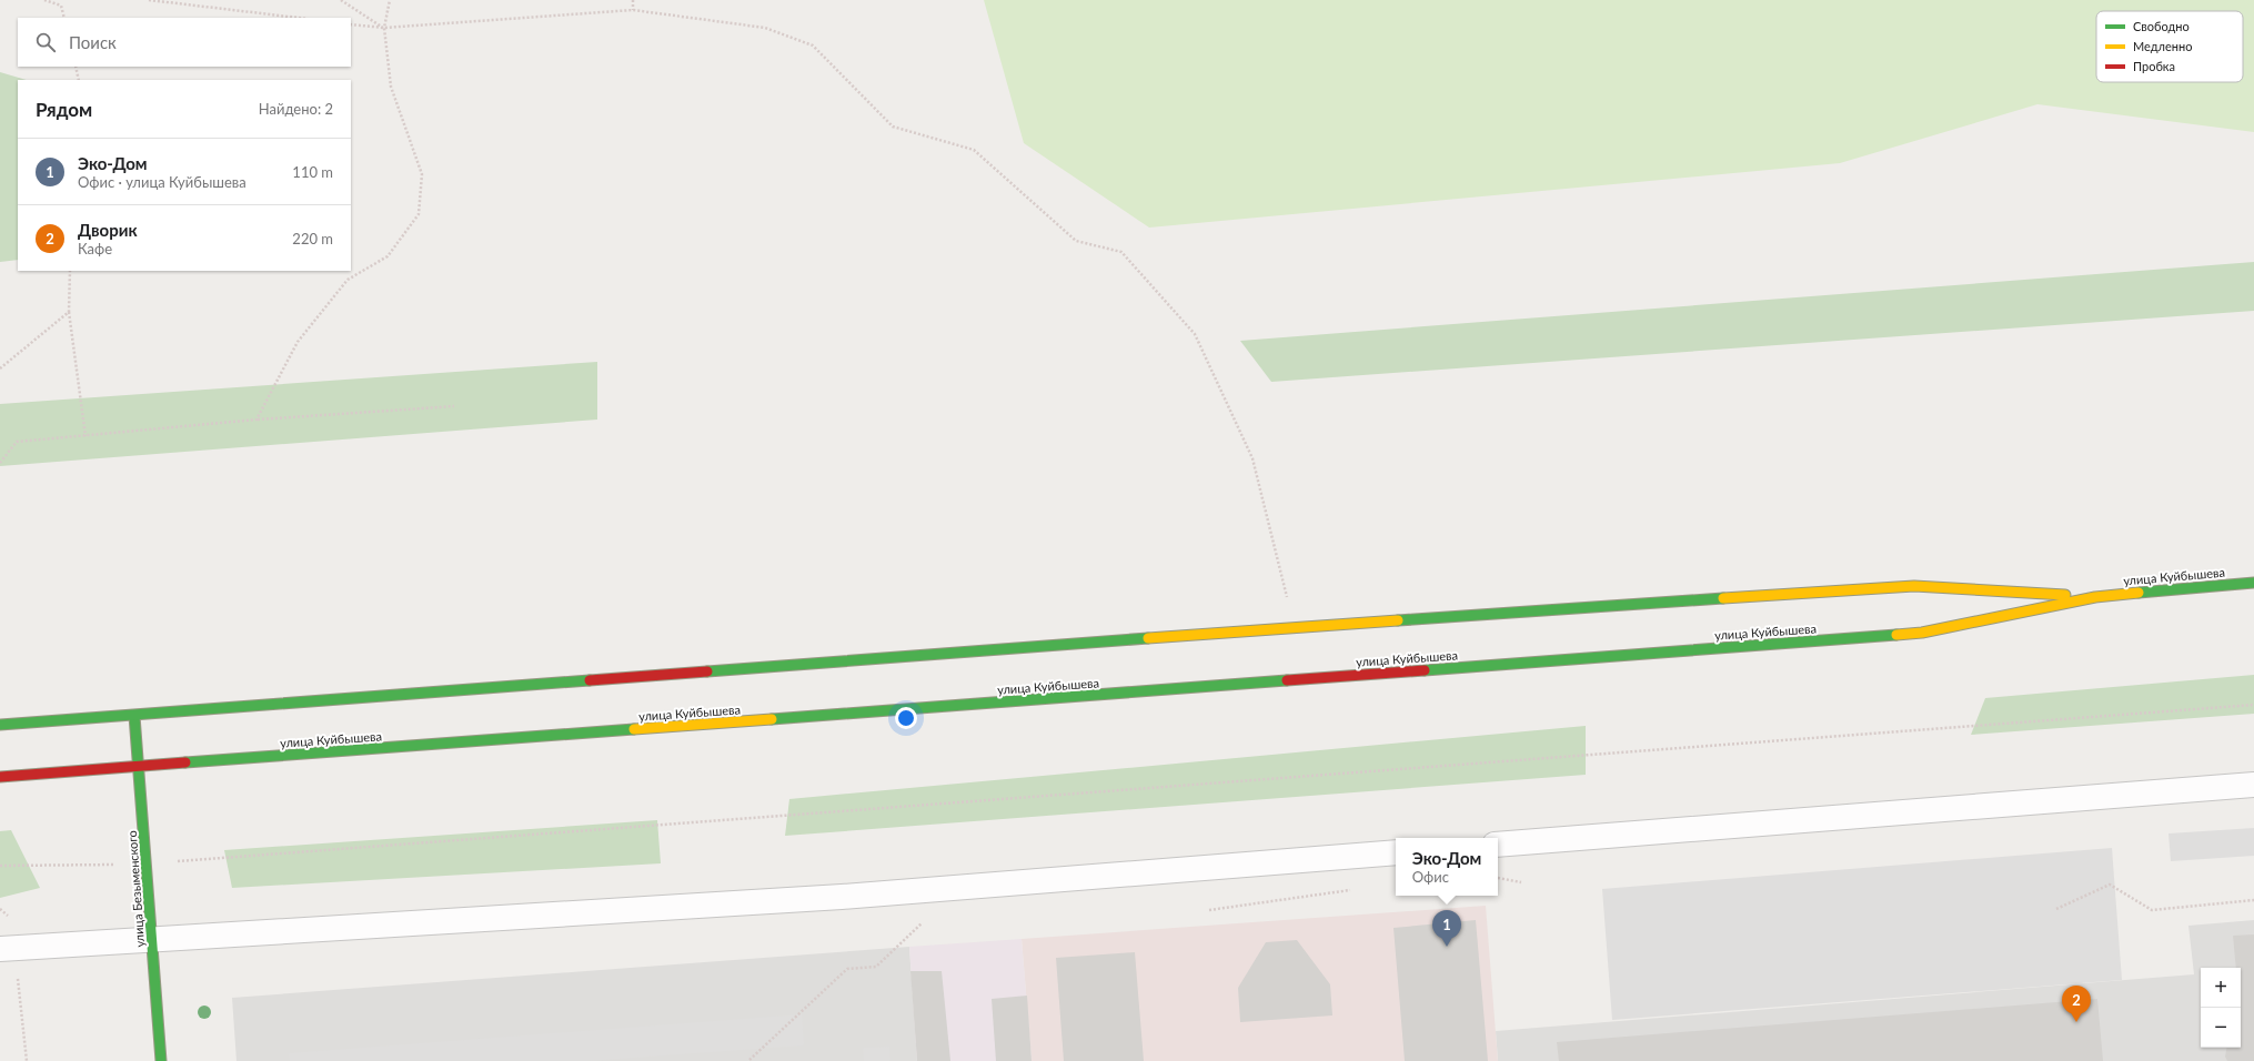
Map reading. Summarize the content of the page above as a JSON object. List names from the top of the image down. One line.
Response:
{"streets":{"main road":["улица Куйбышева","улица Безыменского"]},"crossings":[["улица Куйбышева","улица Безыменского"]],"legend":["Свободно","Медленно","Пробка"],"page":{"search":"Поиск","heading":["Рядом","Найдено: 2"],"list":[{"mark":"1","name":"Эко-Дом","note":"Офис · улица Куйбышева","value":"110 m"},{"mark":"2","name":"Дворик","note":"Кафе","value":"220 m"}],"popup":["Эко-Дом","Офис"],"pins":["1","2"],"map_buttons":["+","−"]}}
